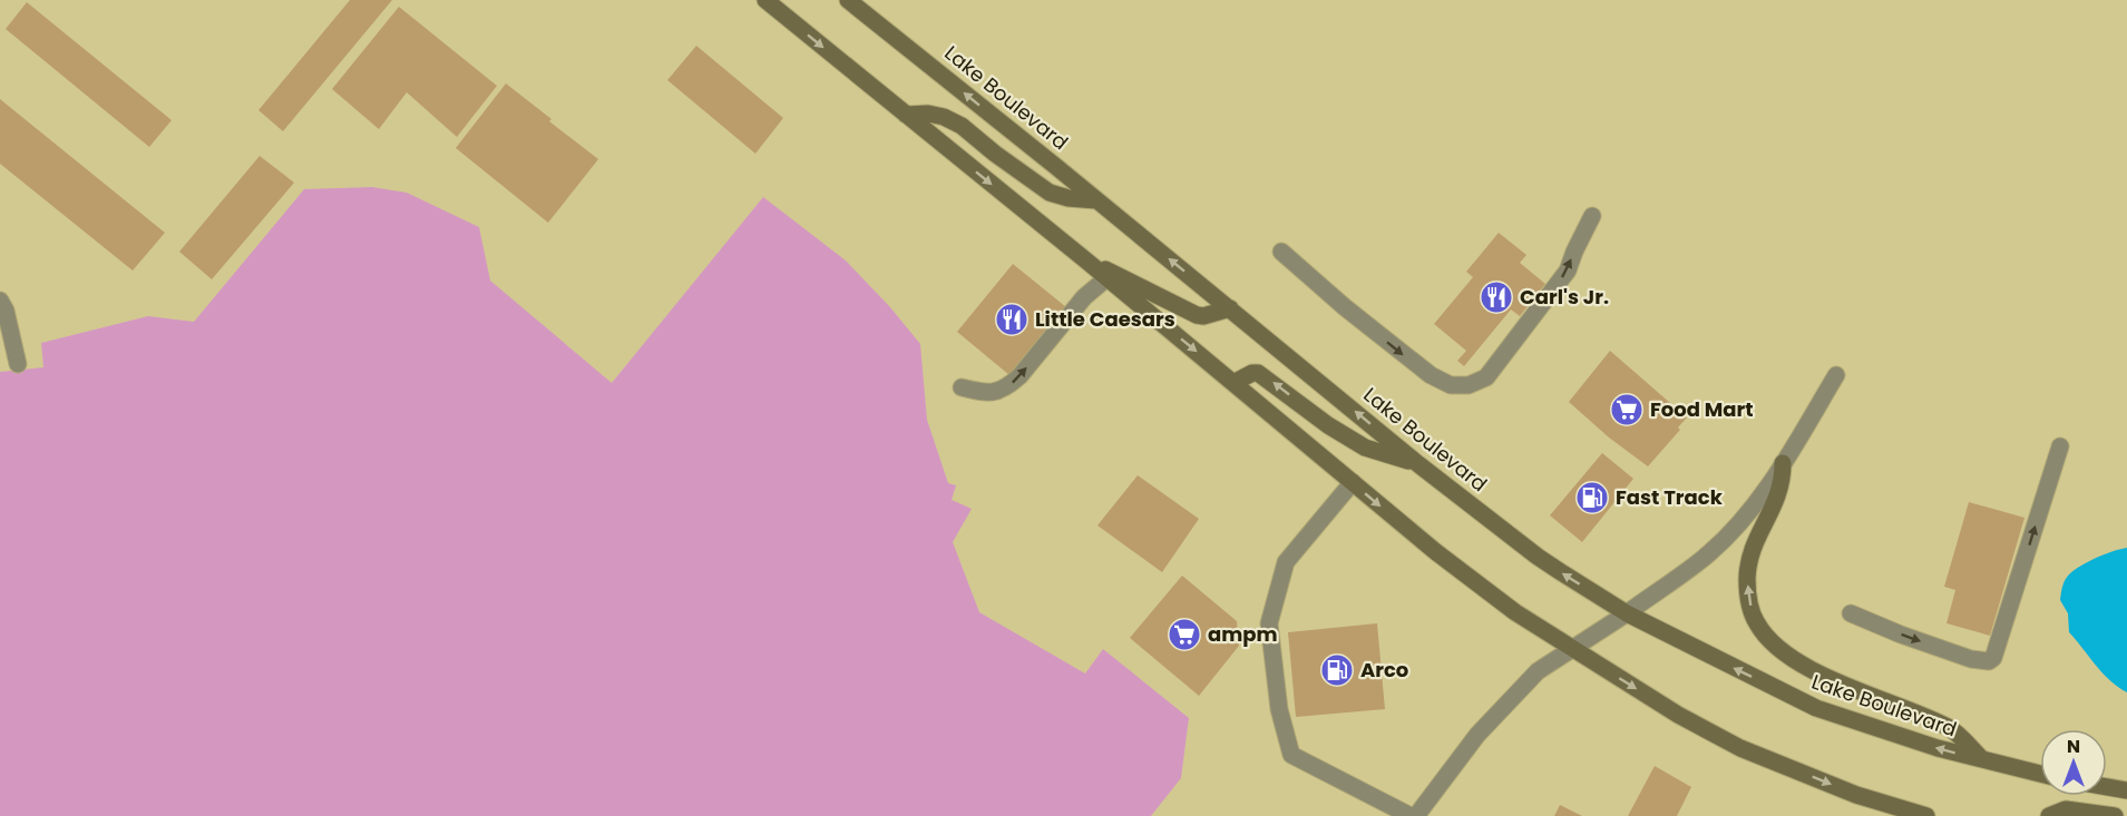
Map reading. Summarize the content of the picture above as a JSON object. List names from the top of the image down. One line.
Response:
{"streets":{"main road":["Lake Boulevard"]},"places":{"restaurant":["Carl's Jr.","Little Caesars"],"supermarket":["Food Mart","ampm"],"fuel station":["Fast Track","Arco"]},"north":"top"}
